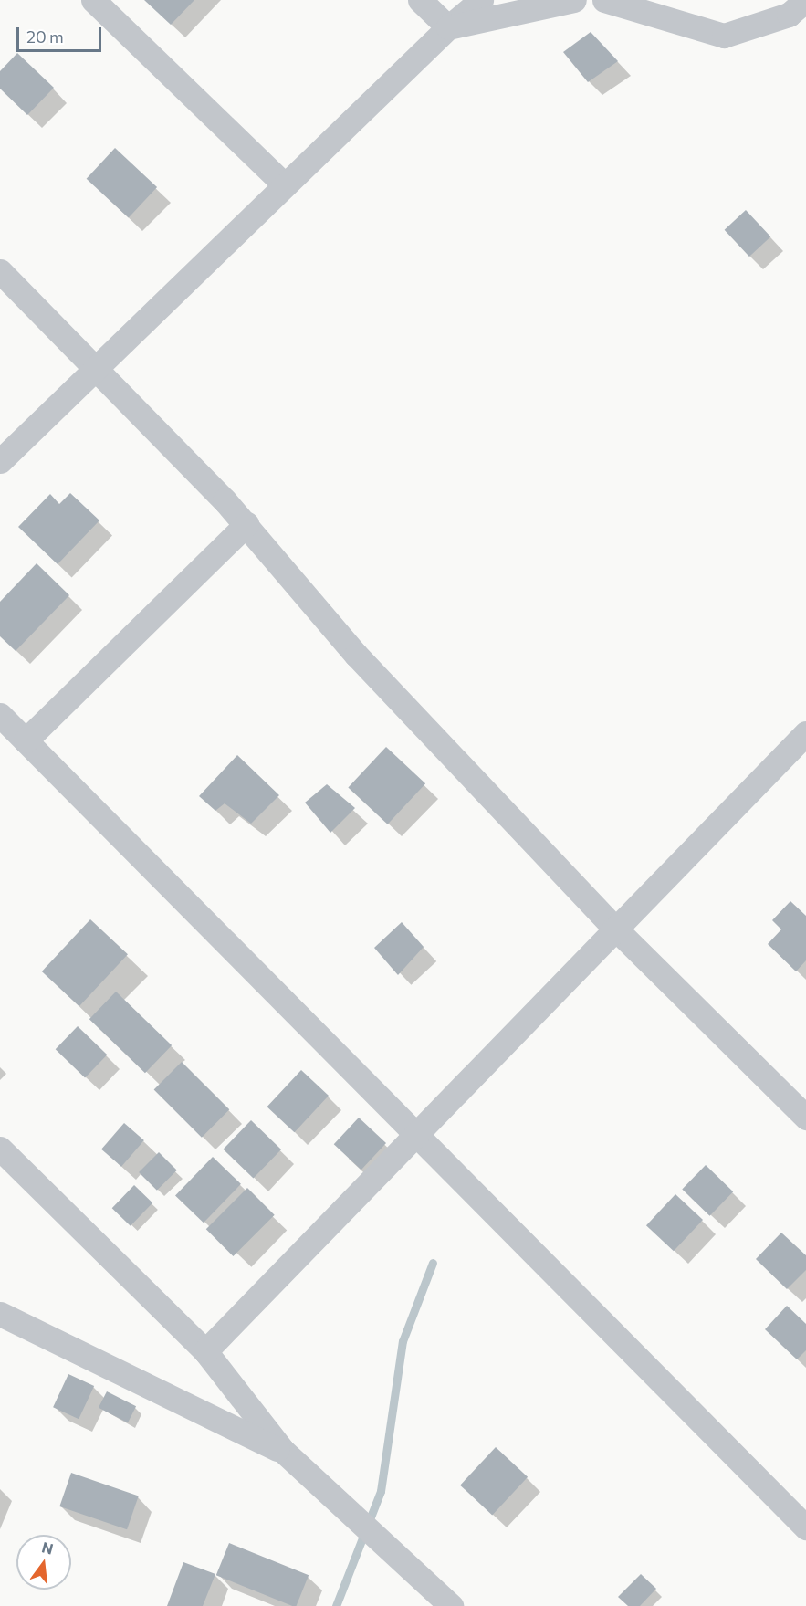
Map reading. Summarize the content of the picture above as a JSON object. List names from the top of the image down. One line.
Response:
{"scale_bar":"20 m","north":"top"}
